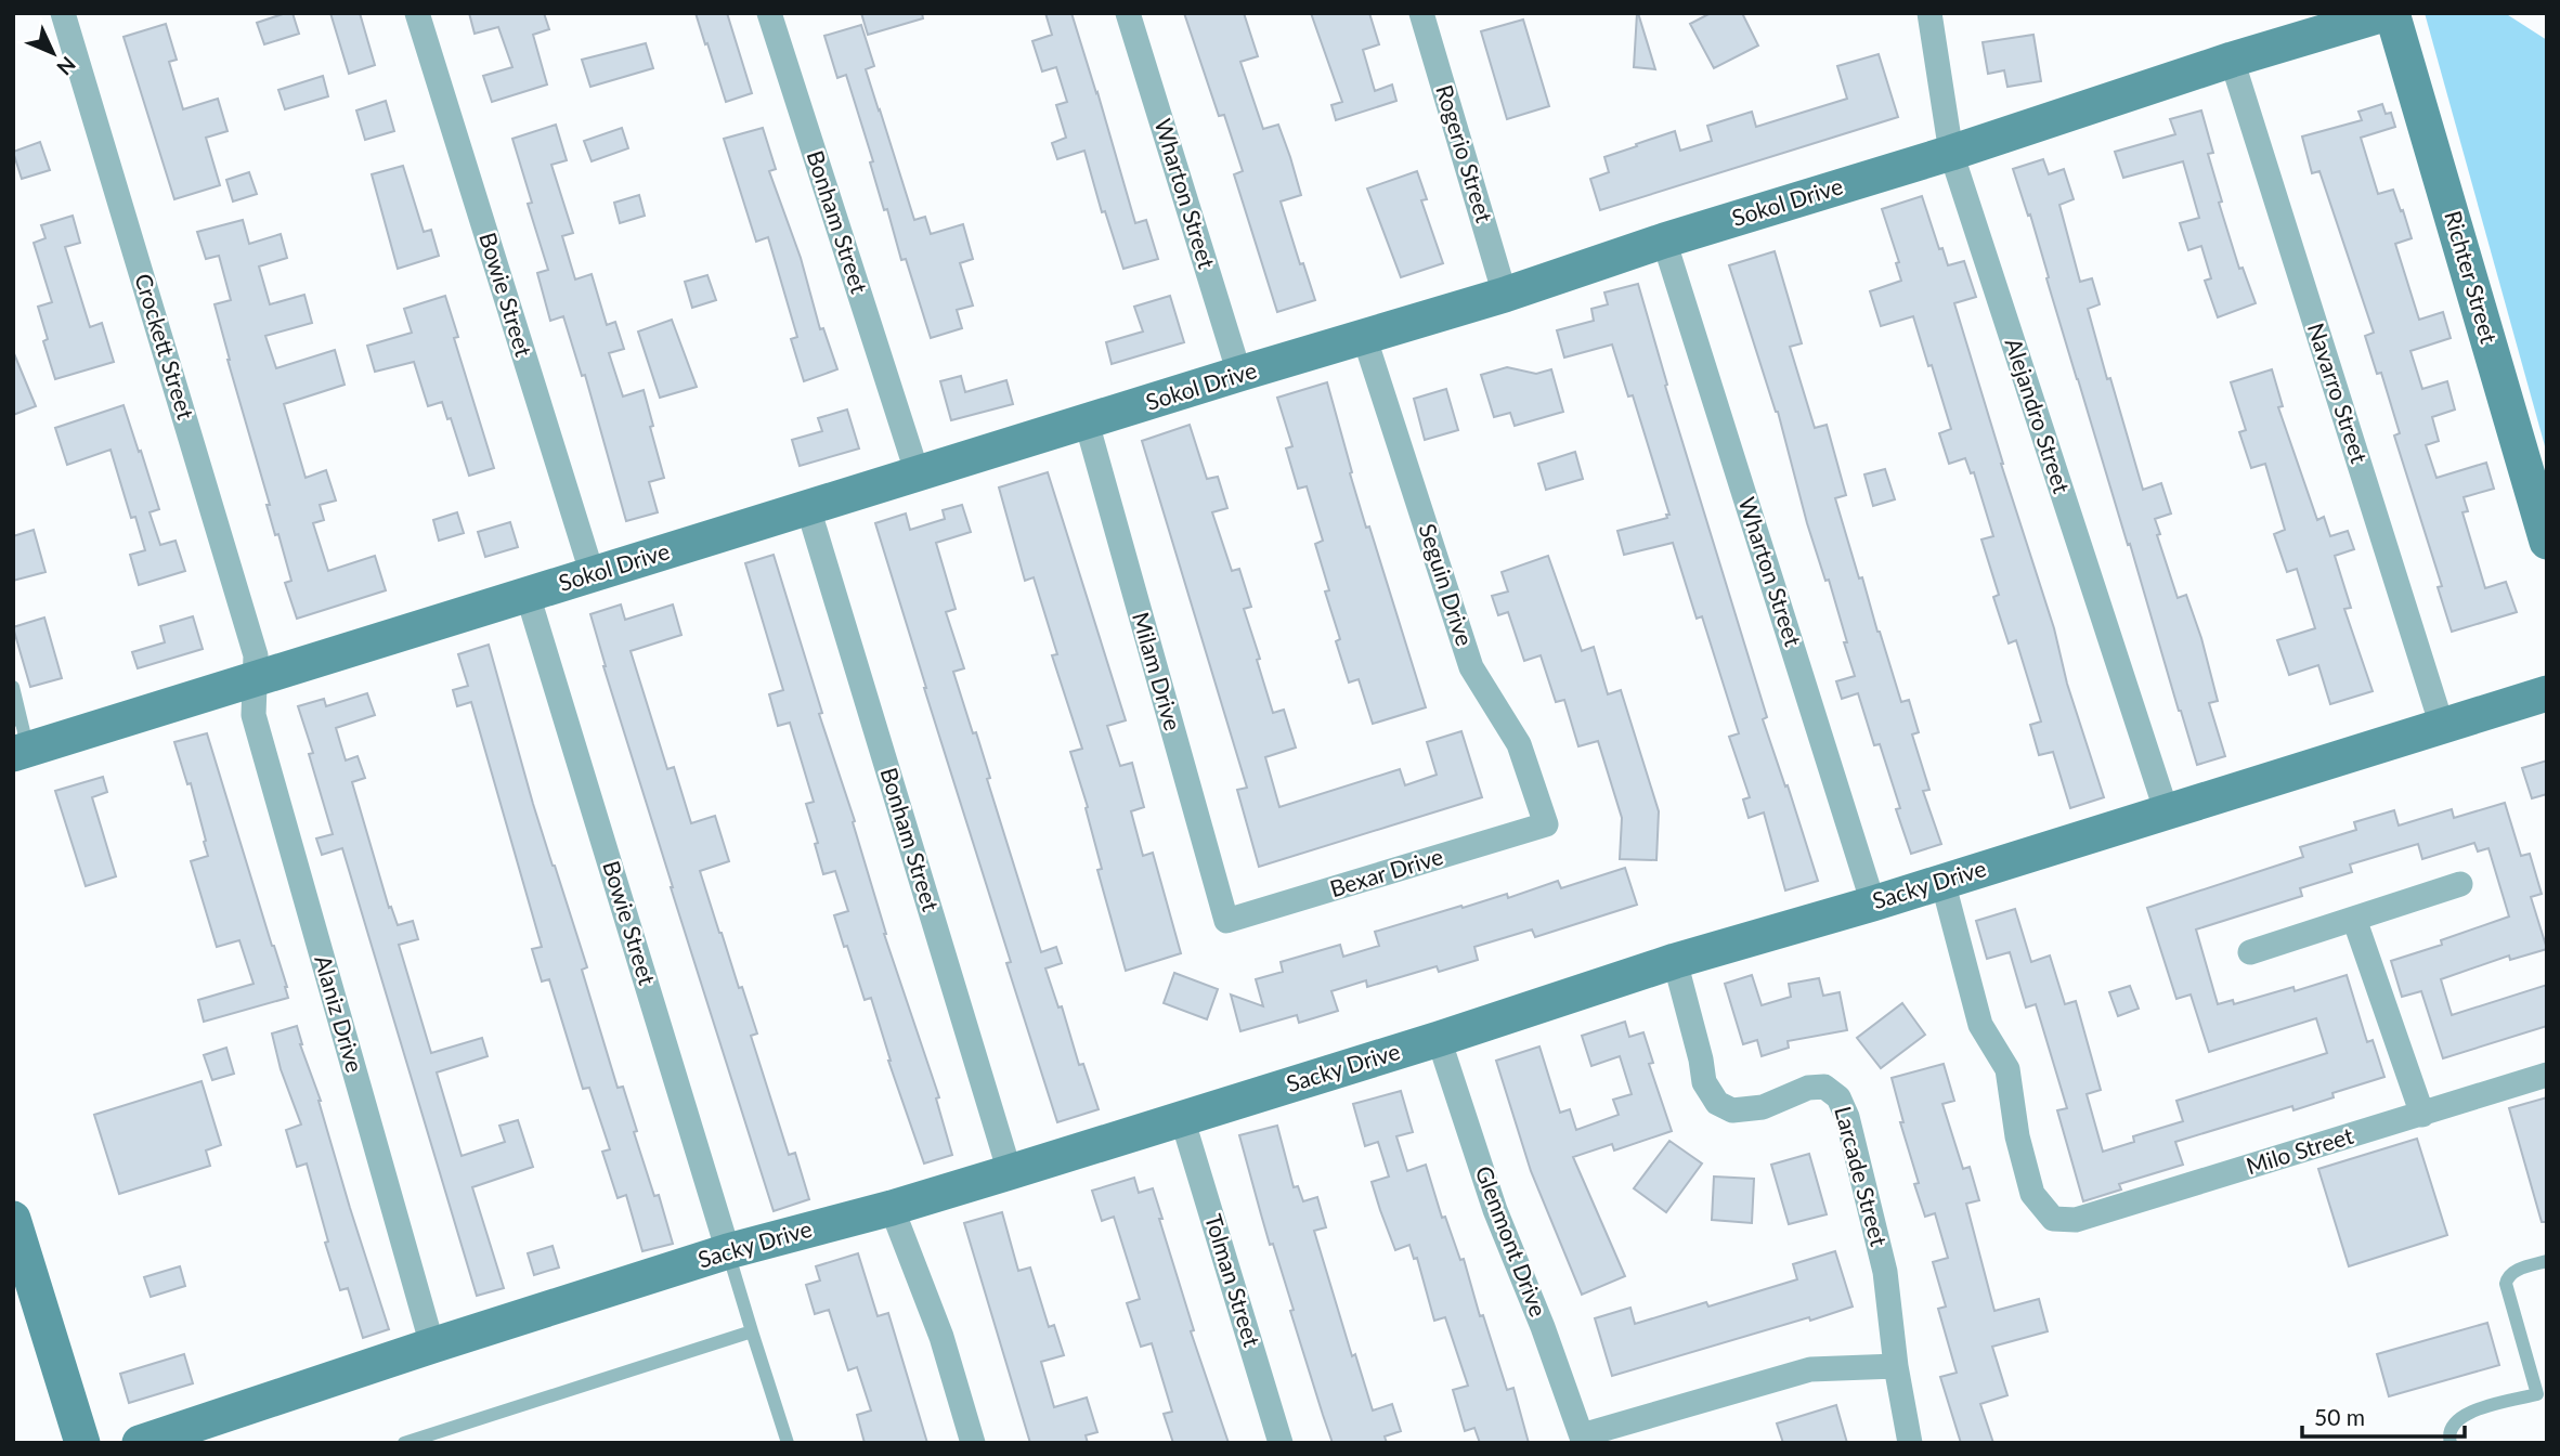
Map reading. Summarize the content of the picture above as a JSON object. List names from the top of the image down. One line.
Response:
{"streets":{"street":["Rogerio Street","Wharton Street","Sokol Drive","Bonham Street","Richter Street","Bowie Street","Crockett Street","Navarro Street","Alejandro Street","Seguin Drive","Milam Drive","Bexar Drive","Sacky Drive","Alaniz Drive","Milo Street","Larcade Street","Glenmont Drive","Tolman Street"]},"crossings":[["Rogerio Street","Sokol Drive"],["Wharton Street","Sokol Drive"],["Wharton Street","Sacky Drive"],["Sokol Drive","Bonham Street"],["Sokol Drive","Richter Street"],["Sokol Drive","Bowie Street"],["Sokol Drive","Crockett Street"],["Sokol Drive","Navarro Street"],["Sokol Drive","Alejandro Street"],["Sokol Drive","Seguin Drive"],["Sokol Drive","Milam Drive"],["Sokol Drive","Alaniz Drive"],["Bonham Street","Sacky Drive"],["Bowie Street","Sacky Drive"],["Crockett Street","Alaniz Drive"],["Navarro Street","Sacky Drive"],["Alejandro Street","Sacky Drive"],["Seguin Drive","Bexar Drive"],["Milam Drive","Bexar Drive"],["Sacky Drive","Alaniz Drive"],["Sacky Drive","Milo Street"],["Sacky Drive","Larcade Street"],["Sacky Drive","Glenmont Drive"],["Sacky Drive","Tolman Street"]],"scale_bar":"50 m","north":"bottom right"}
